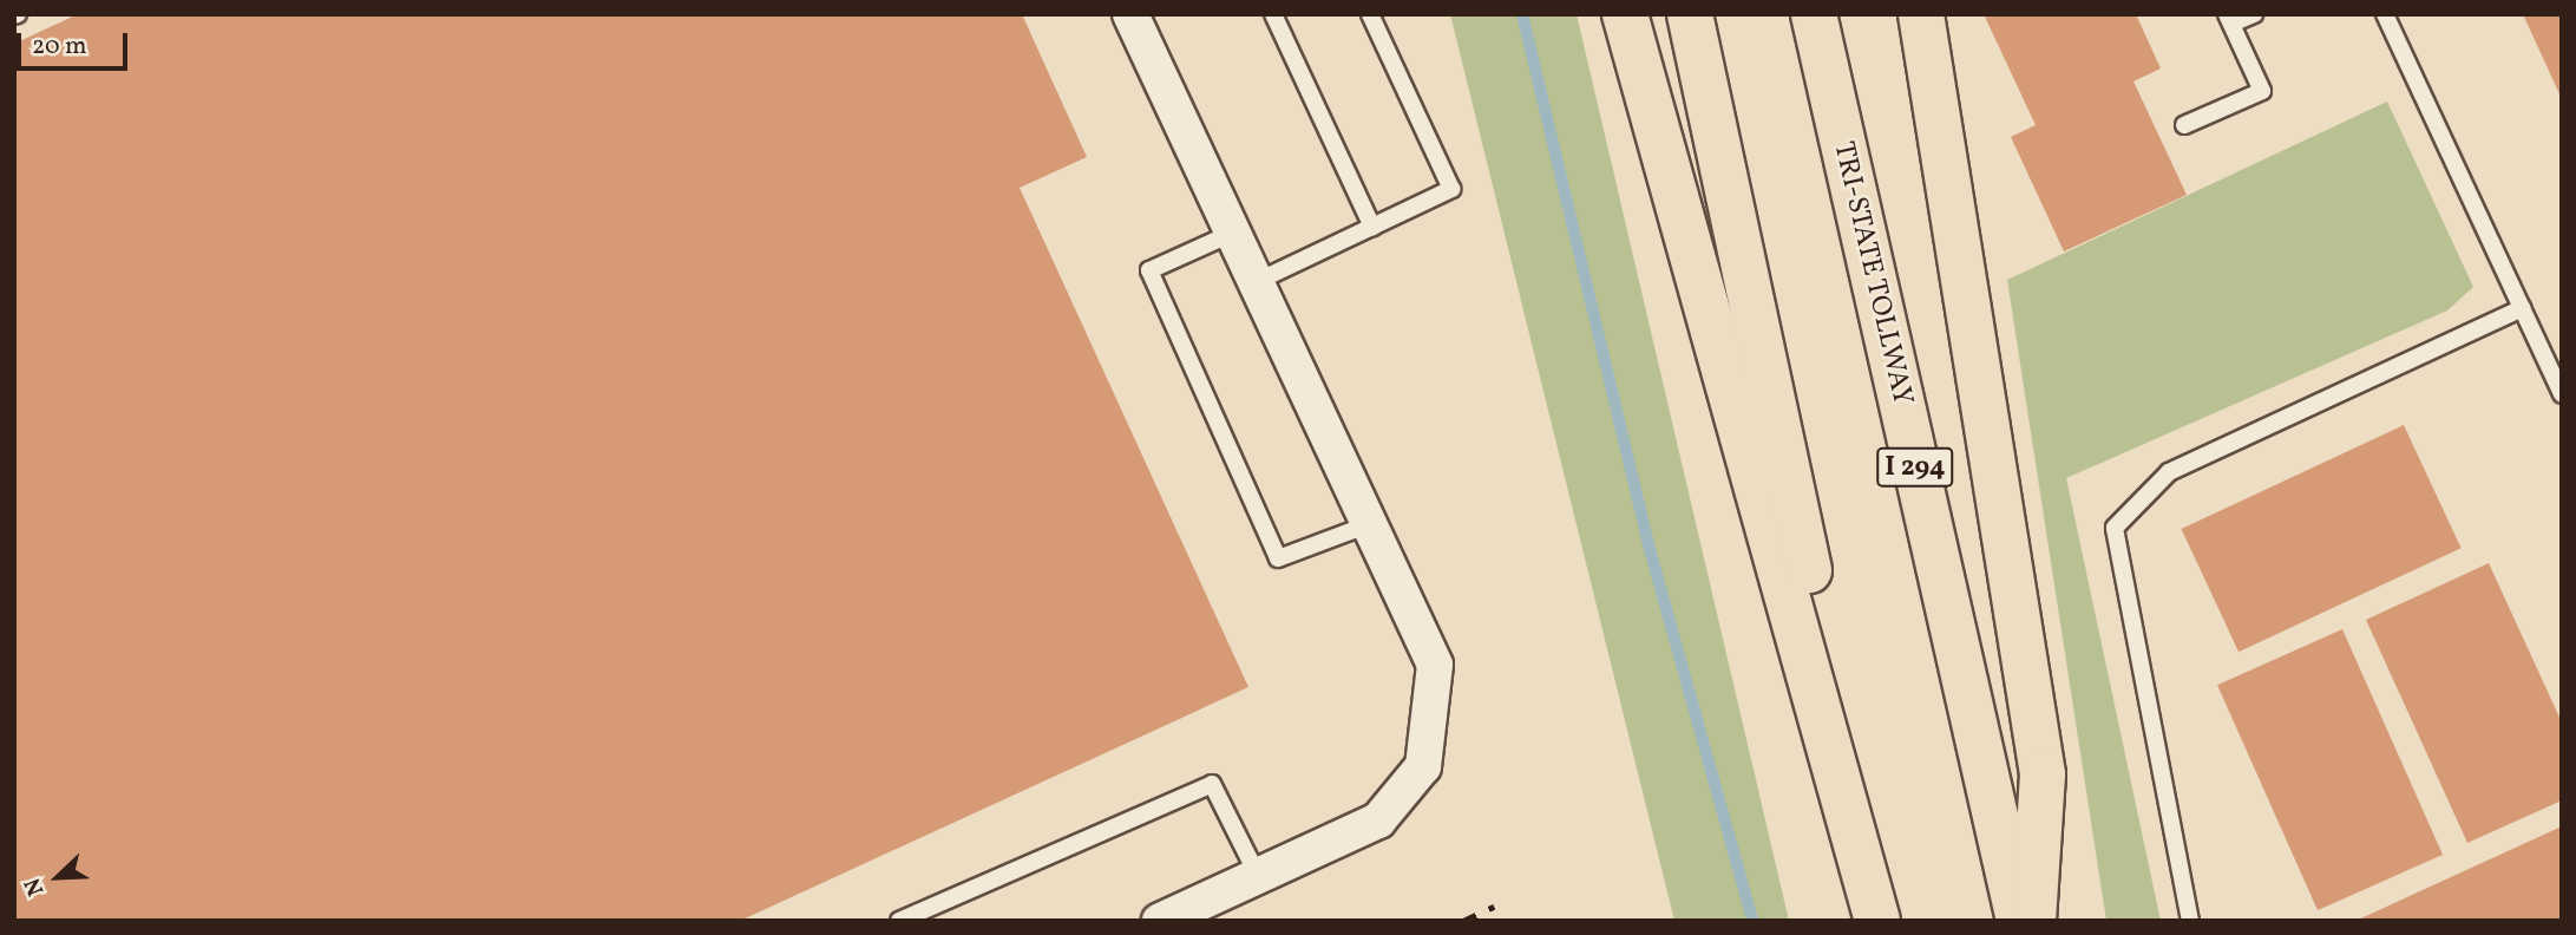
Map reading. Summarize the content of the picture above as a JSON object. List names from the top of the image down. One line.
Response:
{"streets":{"highway":["TRI-STATE TOLLWAY","I 294"]},"scale_bar":"20 m","north":"bottom left"}
